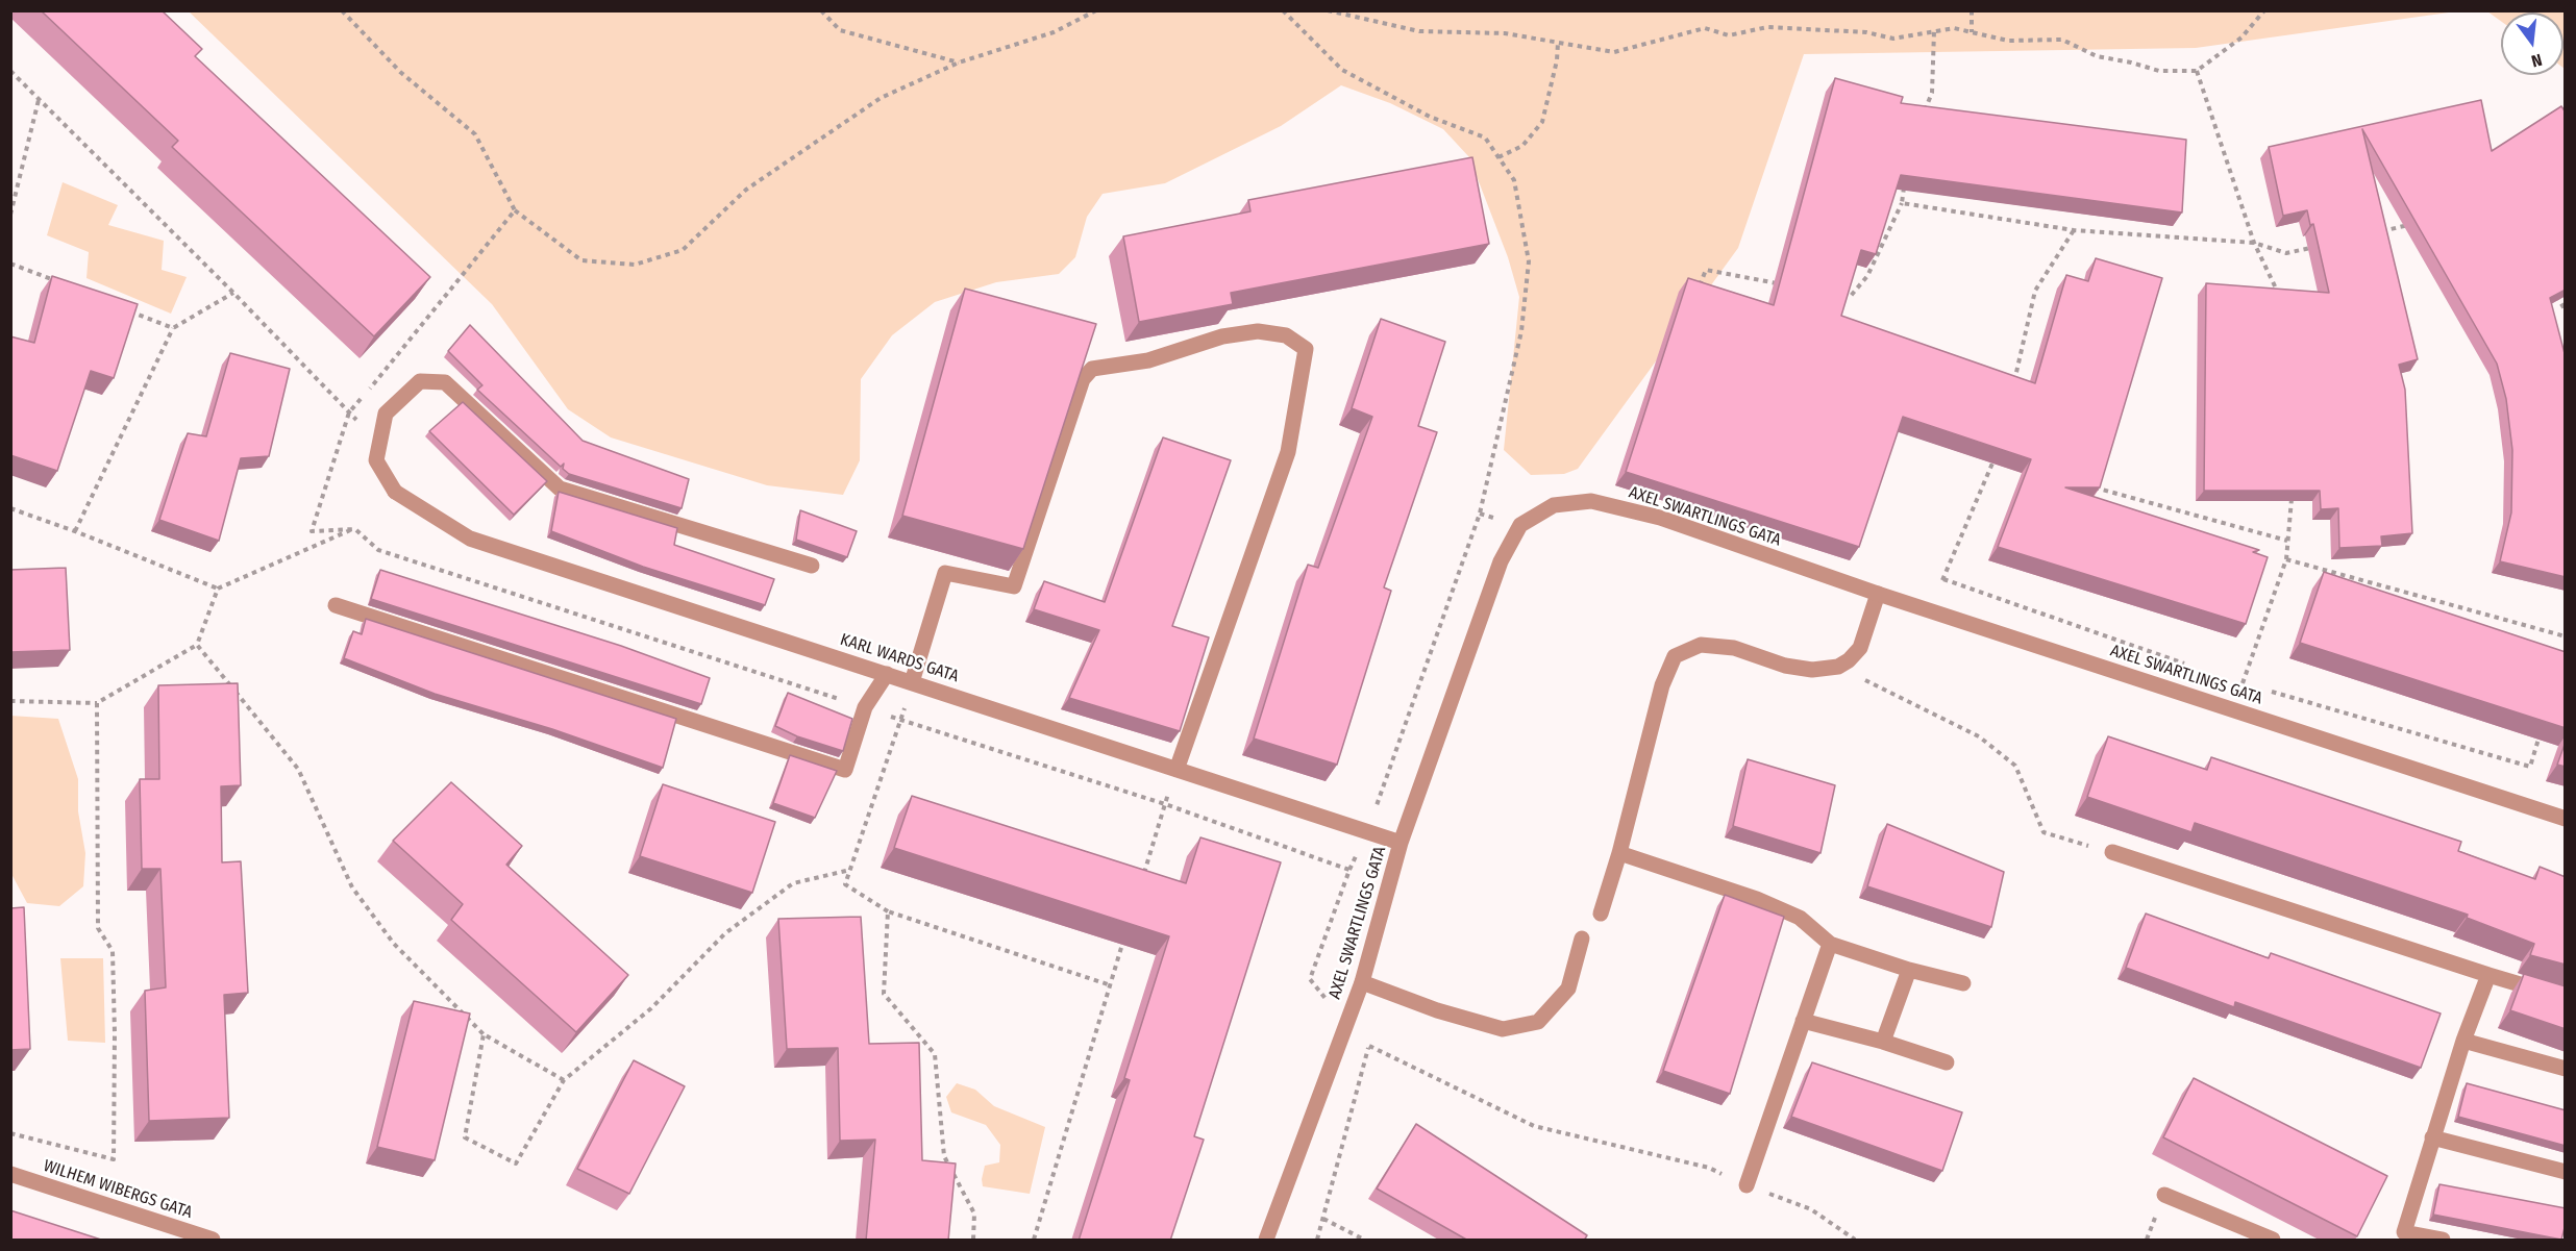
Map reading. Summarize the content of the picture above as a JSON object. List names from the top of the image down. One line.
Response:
{"streets":{"street":["AXEL SWARTLINGS GATA","KARL WARDS GATA","WILHEM WIBERGS GATA"]},"crossings":[["AXEL SWARTLINGS GATA","KARL WARDS GATA"]],"north":"bottom"}
